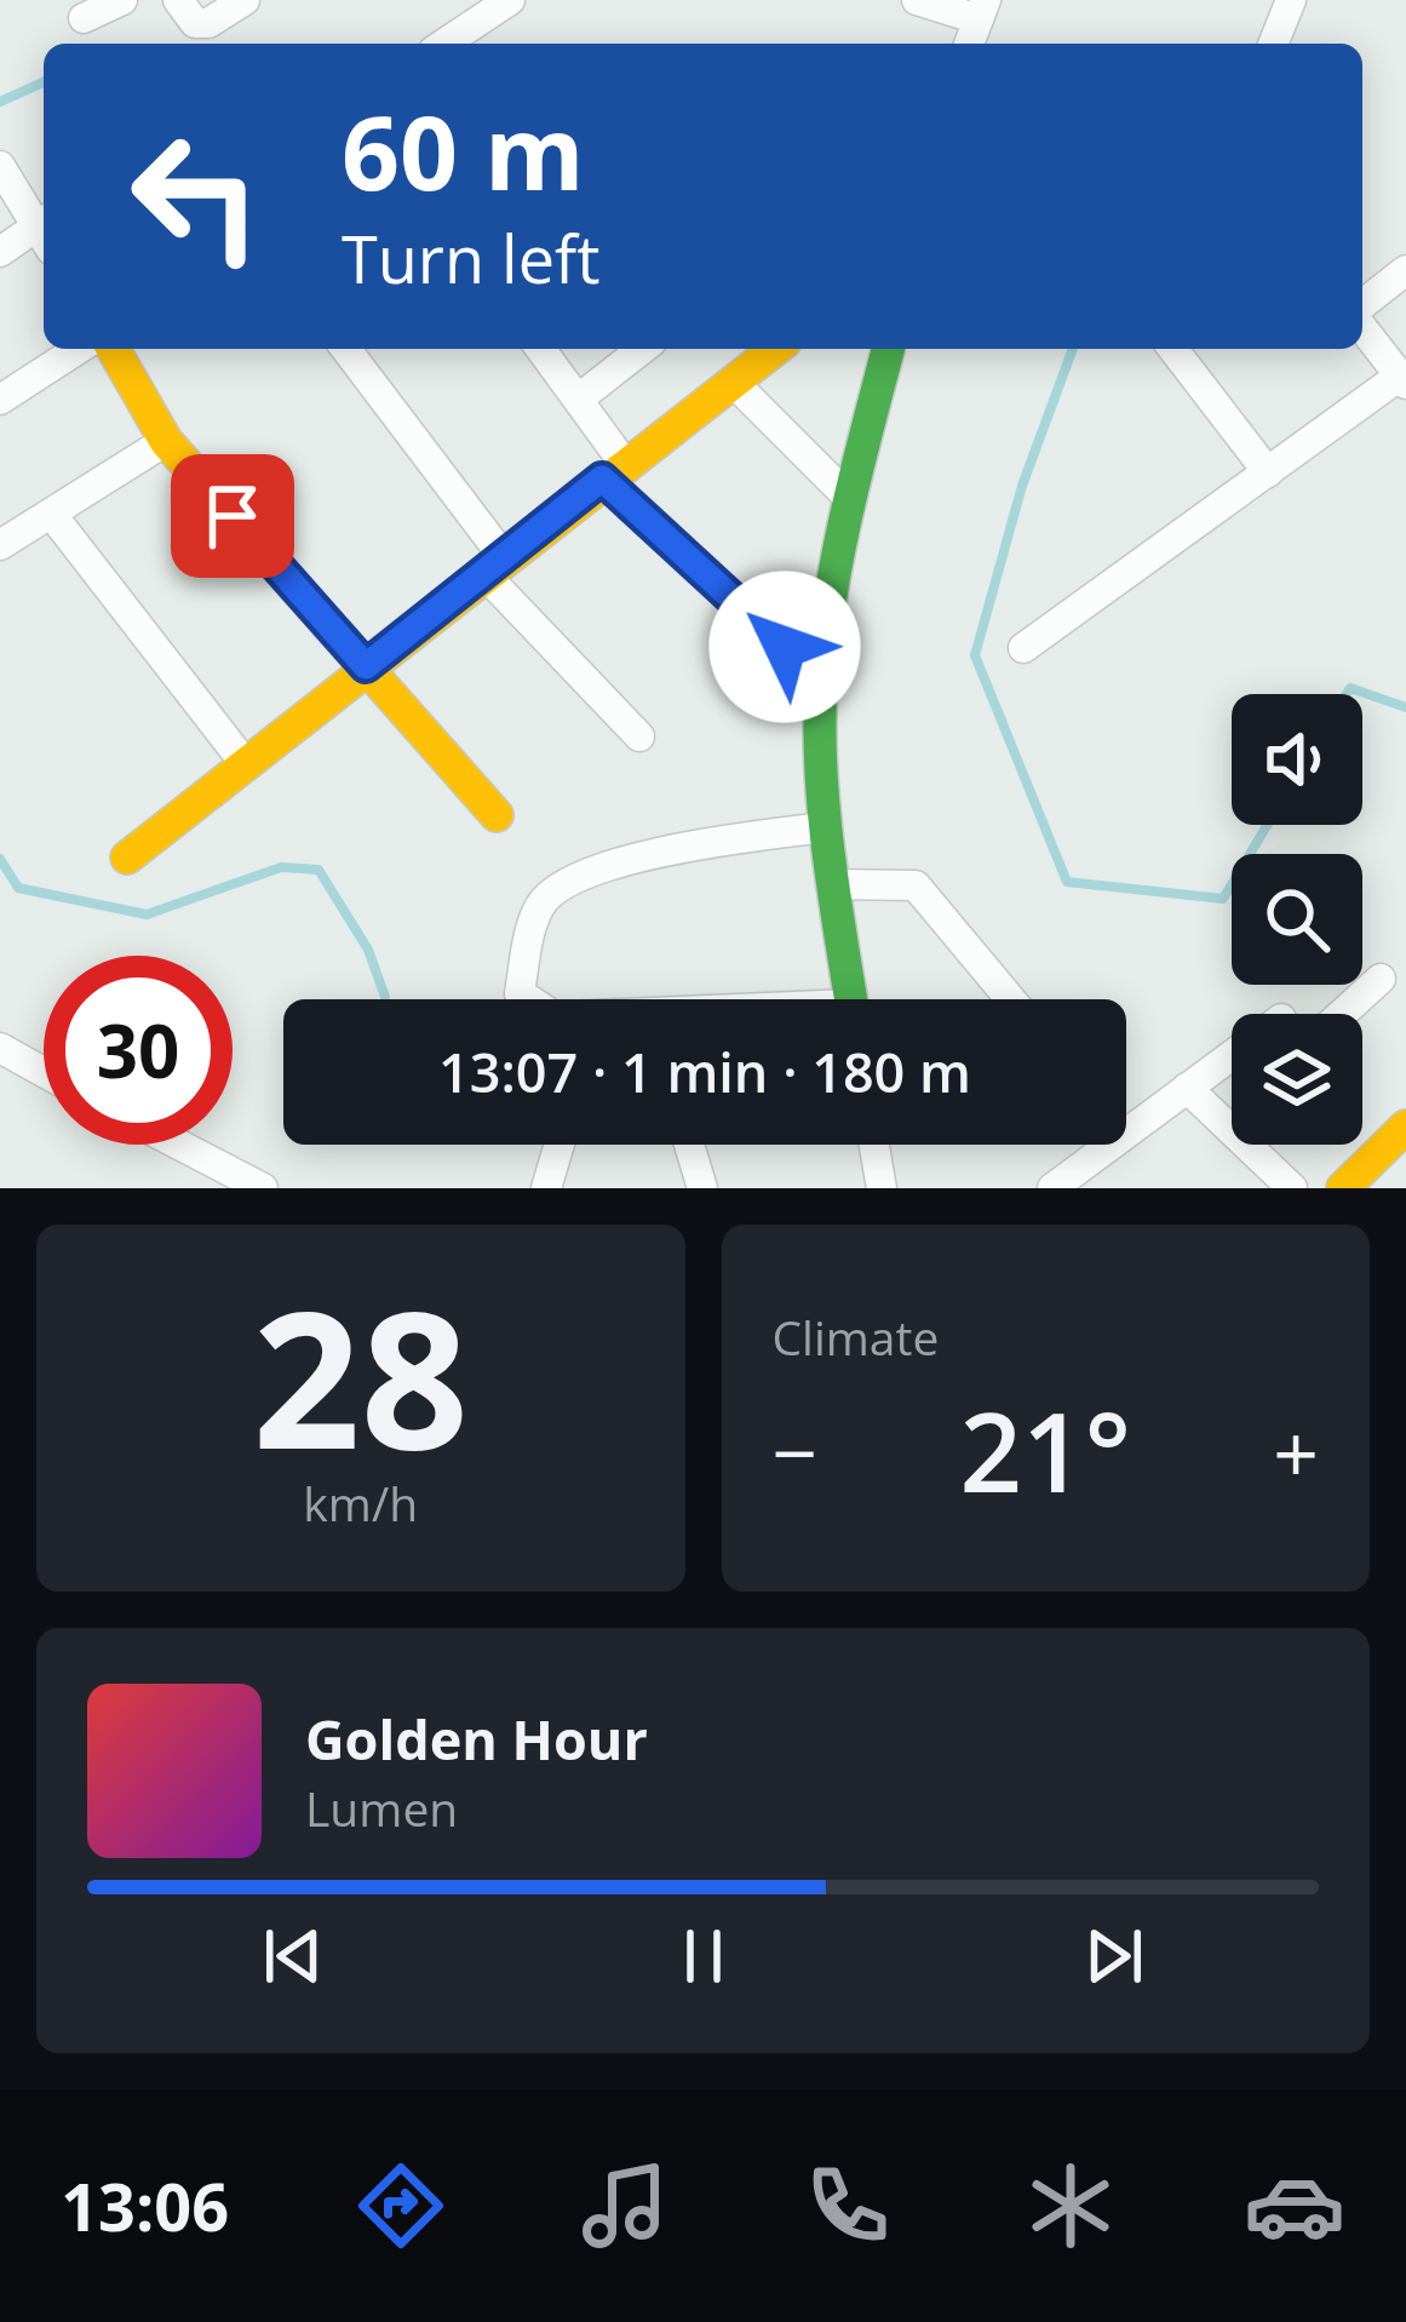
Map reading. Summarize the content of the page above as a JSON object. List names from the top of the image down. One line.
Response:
{"page":{"turn":["60 m","Turn left"],"limit":"30","trip":"13:07 · 1 min · 180 m","tile":[["28","km/h"],"Climate"],"heat":["−","21°","+"],"song":["Golden Hour","Lumen"],"tabs":"13:06"}}
